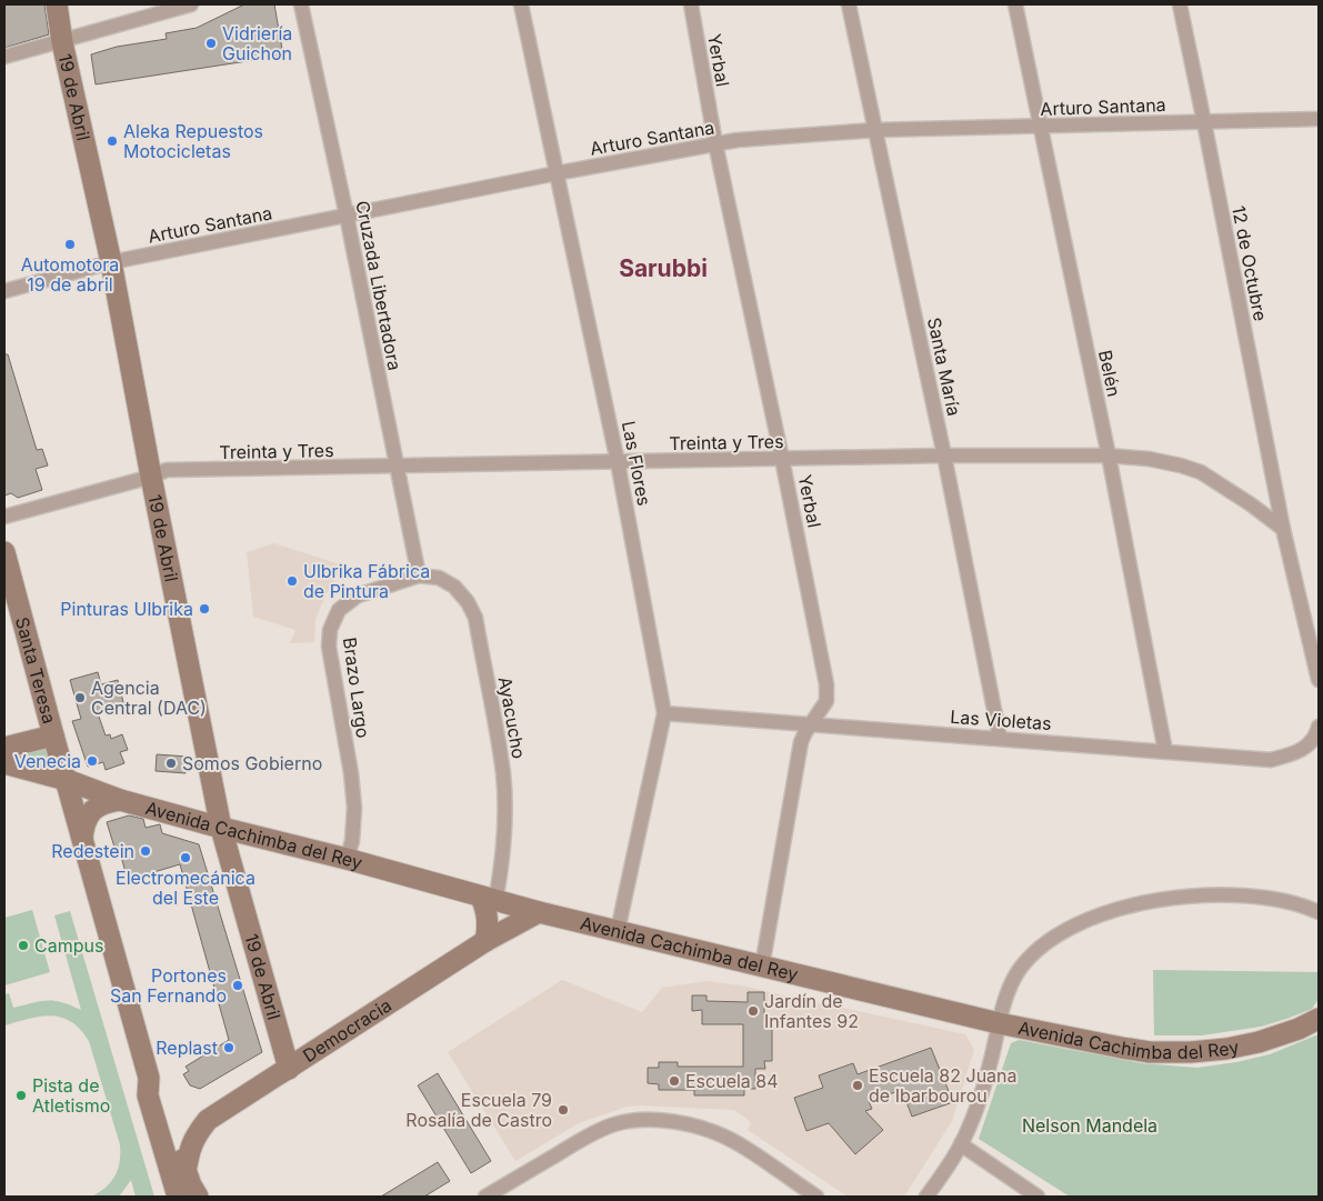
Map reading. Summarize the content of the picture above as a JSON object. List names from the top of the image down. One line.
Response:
{"streets":{"street":["Yerbal","19 de Abril","Arturo Santana","12 de Octubre","Cruzada Libertadora","Santa María","Belén","Treinta y Tres","Las Flores","Santa Teresa","Brazo Largo","Ayacucho","Las Violetas","Avenida Cachimba del Rey","Democracia"]},"crossings":[["Yerbal","Arturo Santana"],["Yerbal","Treinta y Tres"],["Yerbal","Las Violetas"],["Yerbal","Avenida Cachimba del Rey"],["19 de Abril","Arturo Santana"],["19 de Abril","Treinta y Tres"],["19 de Abril","Avenida Cachimba del Rey"],["19 de Abril","Democracia"],["Arturo Santana","12 de Octubre"],["Arturo Santana","Cruzada Libertadora"],["Arturo Santana","Santa María"],["Arturo Santana","Belén"],["Arturo Santana","Las Flores"],["12 de Octubre","Treinta y Tres"],["Cruzada Libertadora","Treinta y Tres"],["Cruzada Libertadora","Brazo Largo"],["Cruzada Libertadora","Ayacucho"],["Santa María","Treinta y Tres"],["Santa María","Las Violetas"],["Belén","Treinta y Tres"],["Belén","Las Violetas"],["Treinta y Tres","Las Flores"],["Las Flores","Las Violetas"],["Las Flores","Avenida Cachimba del Rey"],["Santa Teresa","Avenida Cachimba del Rey"],["Brazo Largo","Ayacucho"],["Brazo Largo","Avenida Cachimba del Rey"],["Ayacucho","Avenida Cachimba del Rey"],["Avenida Cachimba del Rey","Democracia"]],"districts":["Sarubbi"],"parks":["Nelson Mandela"],"places":["Vidriería Guichon","Aleka Repuestos Motocicletas","Automotora 19 de abril","Ulbrika Fábrica de Pintura","Pinturas Ulbrika","Agencia Central (DAC)","Venecia","Somos Gobierno","Redestein","Electromecánica del Este","Campus","Portones San Fernando","Jardín de Infantes 92","Replast","Escuela 84","Escuela 82 Juana de Ibarbourou","Pista de Atletismo","Escuela 79 Rosalía de Castro"]}
